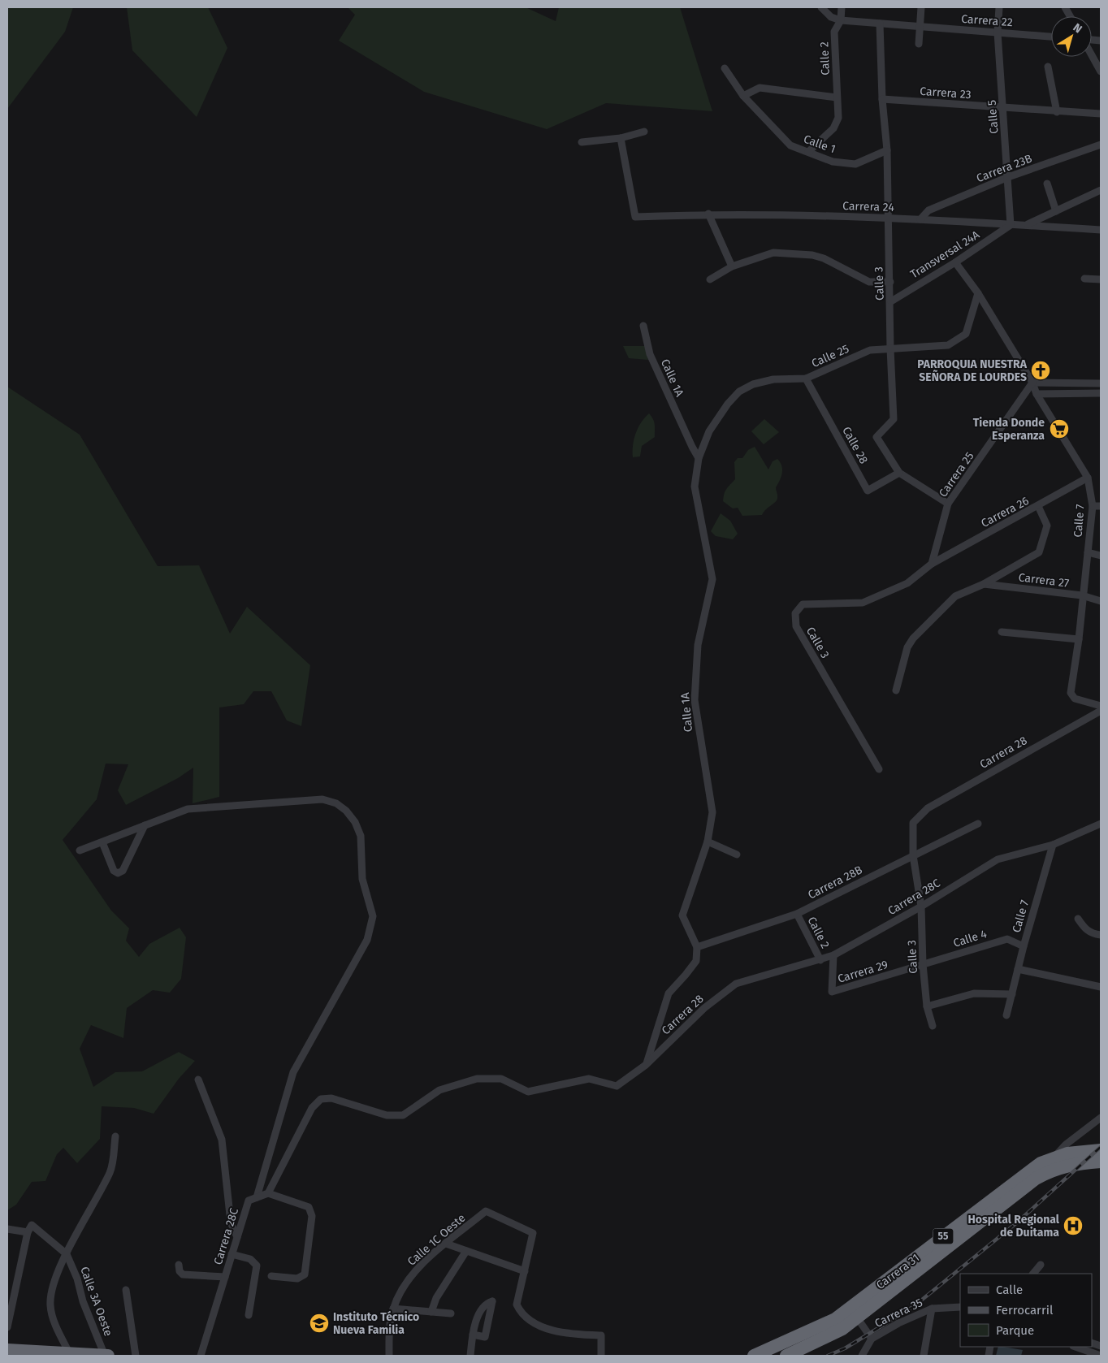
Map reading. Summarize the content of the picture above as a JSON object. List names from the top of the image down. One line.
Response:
{"streets":{"highway":["55","Carrera 31"],"street":["Carrera 22","Calle 2","Carrera 23","Calle 5","Calle 1","Carrera 23B","Carrera 24","Transversal 24A","Calle 3","Calle 25","Calle 1A","Calle 28","Carrera 25","Carrera 26","Calle 7","Carrera 27","Carrera 28","Carrera 28B","Carrera 28C","Calle 4","Carrera 29","Calle 1C Oeste","Calle 3A Oeste","Carrera 35"]},"crossings":[["Carrera 22","Calle 2"],["Carrera 22","Calle 5"],["Carrera 22","Calle 3"],["Calle 2","Calle 1"],["Calle 2","Carrera 28B"],["Calle 2","Carrera 28C"],["Calle 2","Carrera 29"],["Carrera 23","Calle 5"],["Carrera 23","Calle 3"],["Calle 5","Carrera 23B"],["Calle 5","Carrera 24"],["Calle 5","Transversal 24A"],["Calle 1","Calle 3"],["Carrera 23B","Carrera 24"],["Carrera 24","Transversal 24A"],["Carrera 24","Calle 3"],["Transversal 24A","Calle 3"],["Transversal 24A","Calle 7"],["Calle 3","Calle 25"],["Calle 3","Calle 28"],["Calle 3","Carrera 25"],["Calle 3","Carrera 26"],["Calle 3","Carrera 28"],["Calle 3","Carrera 28B"],["Calle 3","Carrera 28C"],["Calle 3","Calle 4"],["Calle 3","Carrera 29"],["Calle 25","Calle 1A"],["Calle 25","Calle 28"],["Calle 25","Calle 7"],["Calle 1A","Carrera 28B"],["Carrera 25","Carrera 26"],["Carrera 25","Calle 7"],["Carrera 26","Calle 7"],["Carrera 26","Carrera 27"],["Calle 7","Carrera 27"],["Calle 7","Carrera 28C"],["Calle 7","Calle 4"],["Carrera 28","Carrera 28C"],["Calle 4","Carrera 29"],["Carrera 31","Carrera 35"]],"places":{"church":["PARROQUIA NUESTRA SEÑORA DE LOURDES"],"supermarket":["Tienda Donde Esperanza"],"hospital":["Hospital Regional de Duitama"],"school or university":["Instituto Técnico Nueva Familia"]},"legend":["Calle","Ferrocarril","Parque"],"north":"top right"}
